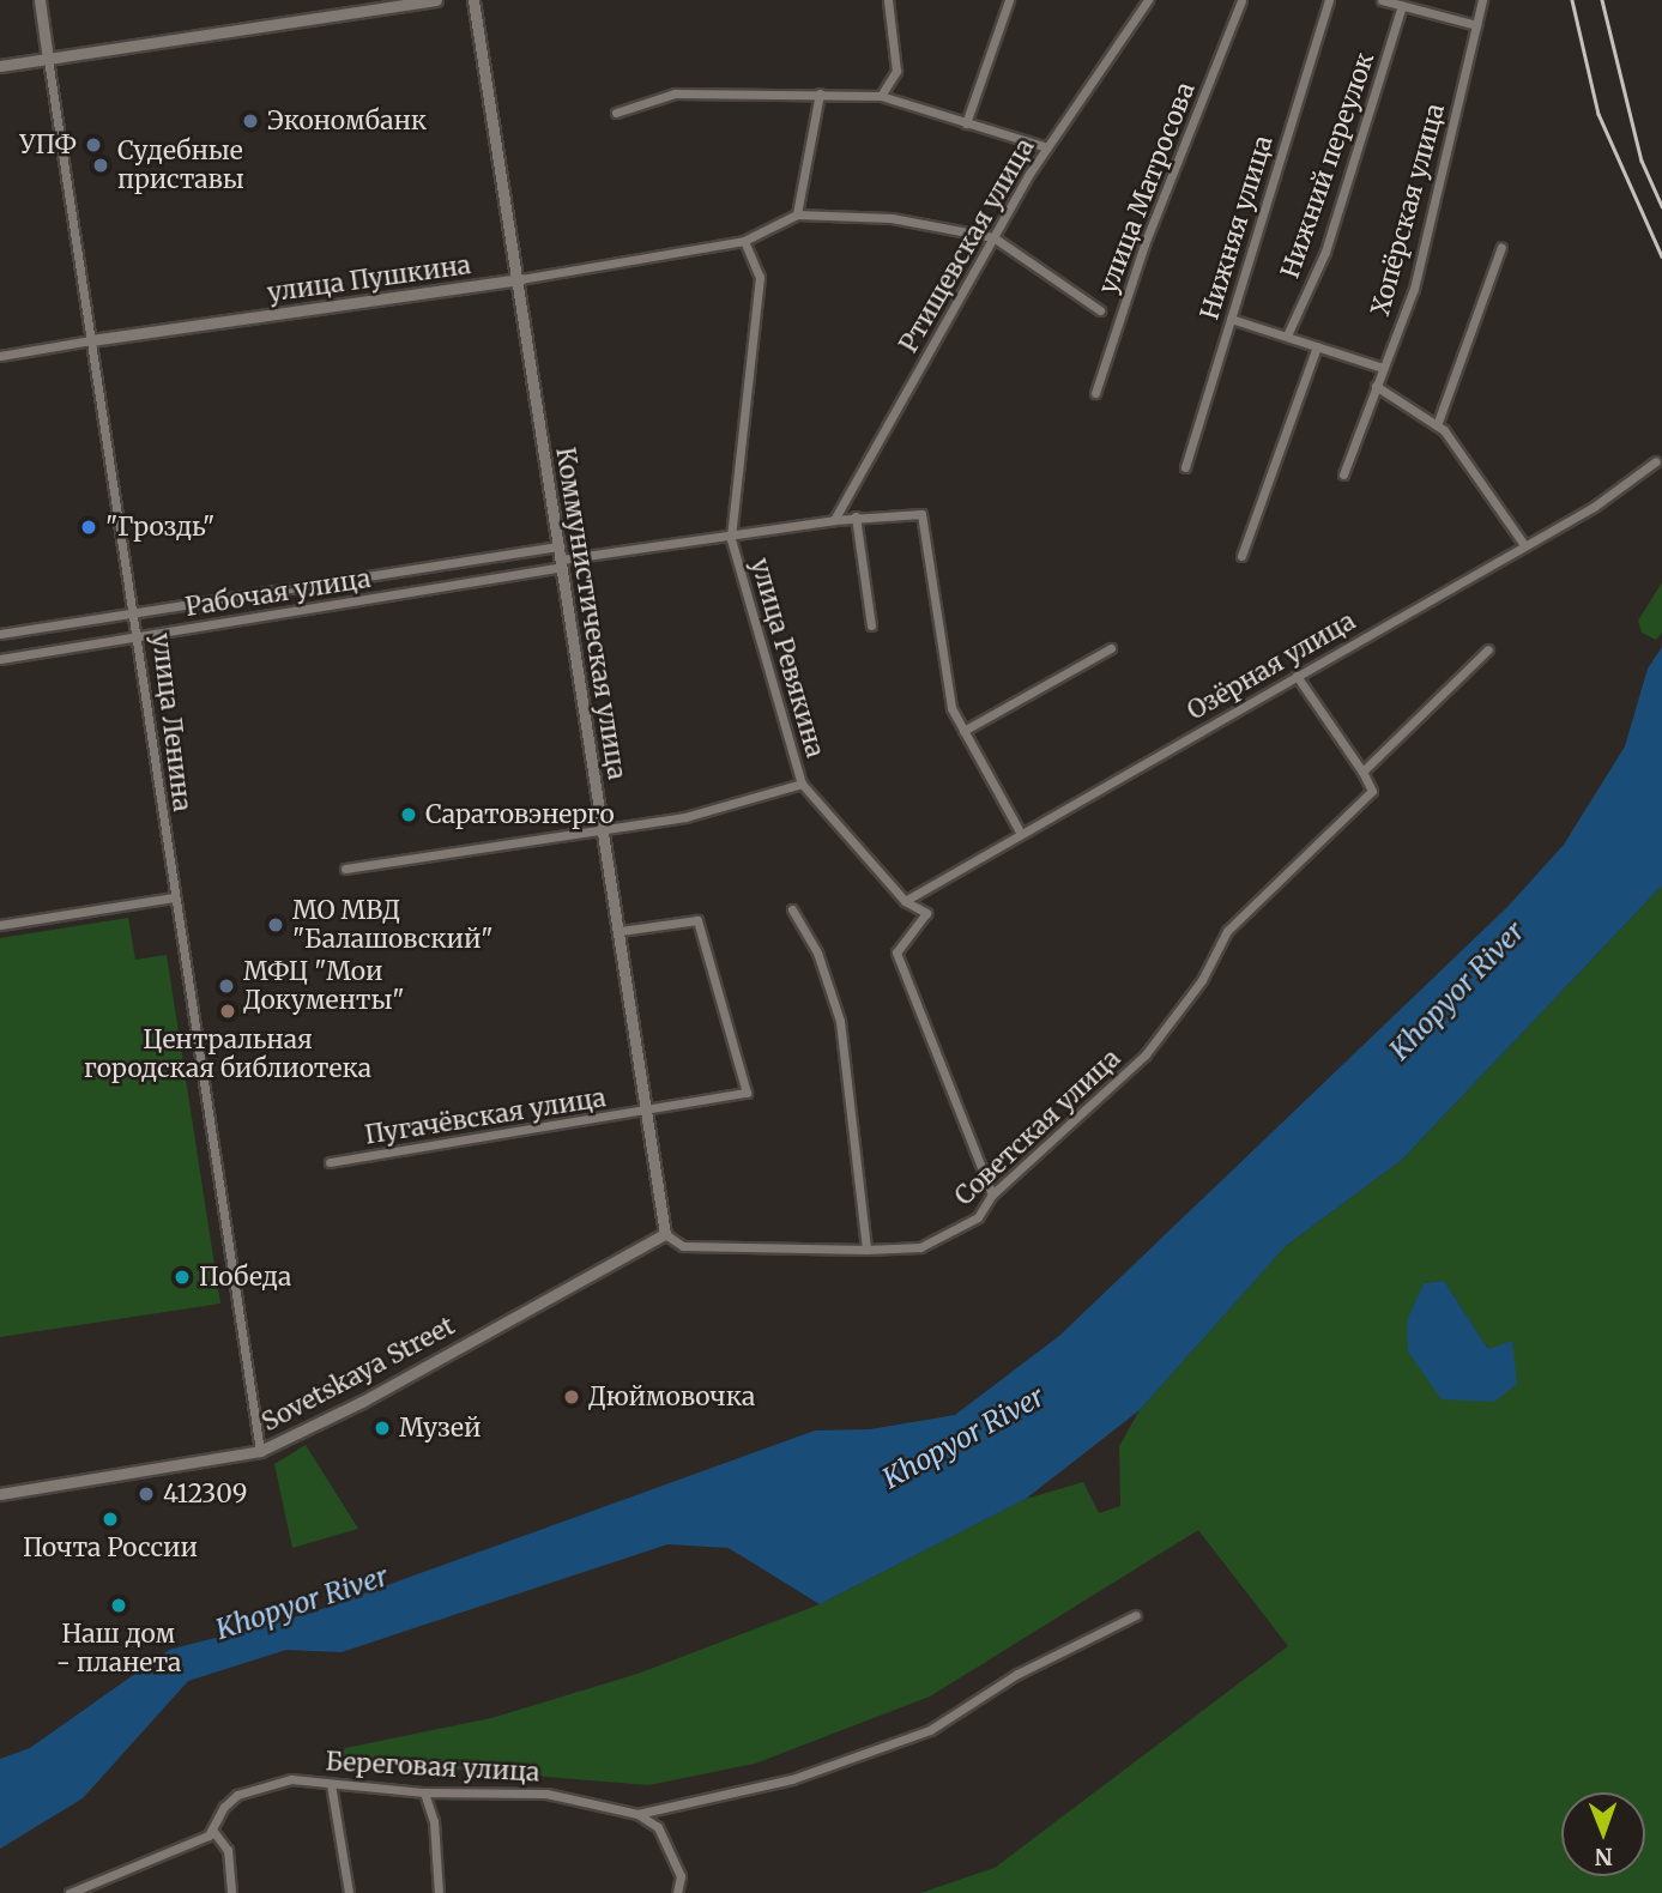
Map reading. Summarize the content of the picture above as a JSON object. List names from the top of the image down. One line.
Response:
{"streets":{"street":["Нижний переулок","улица Матросова","Хопёрская улица","Нижняя улица","Ртищевская улица","улица Пушкина","Рабочая улица","Коммунистическая улица","улица Ревякина","Озёрная улица","улица Ленина","Пугачёвская улица","Советская улица","Sovetskaya Street","Береговая улица"]},"crossings":[["улица Пушкина","Коммунистическая улица"],["улица Пушкина","улица Ревякина"],["улица Пушкина","улица Ленина"],["Рабочая улица","Коммунистическая улица"],["Рабочая улица","улица Ленина"],["Коммунистическая улица","Пугачёвская улица"],["Коммунистическая улица","Советская улица"],["Коммунистическая улица","Sovetskaya Street"],["улица Ревякина","Озёрная улица"],["улица Ревякина","Советская улица"],["улица Ленина","Sovetskaya Street"],["Советская улица","Sovetskaya Street"]],"water":["Khopyor River"],"places":["Экономбанк","УПФ","Судебные приставы","\"Гроздь\"","Саратовэнерго","МО МВД \"Балашовский\"","МФЦ \"Мои Документы\"","Центральная городская библиотека","Победа","Дюймовочка","Музей","412309","Почта России","Наш дом - планета"],"north":"bottom"}
